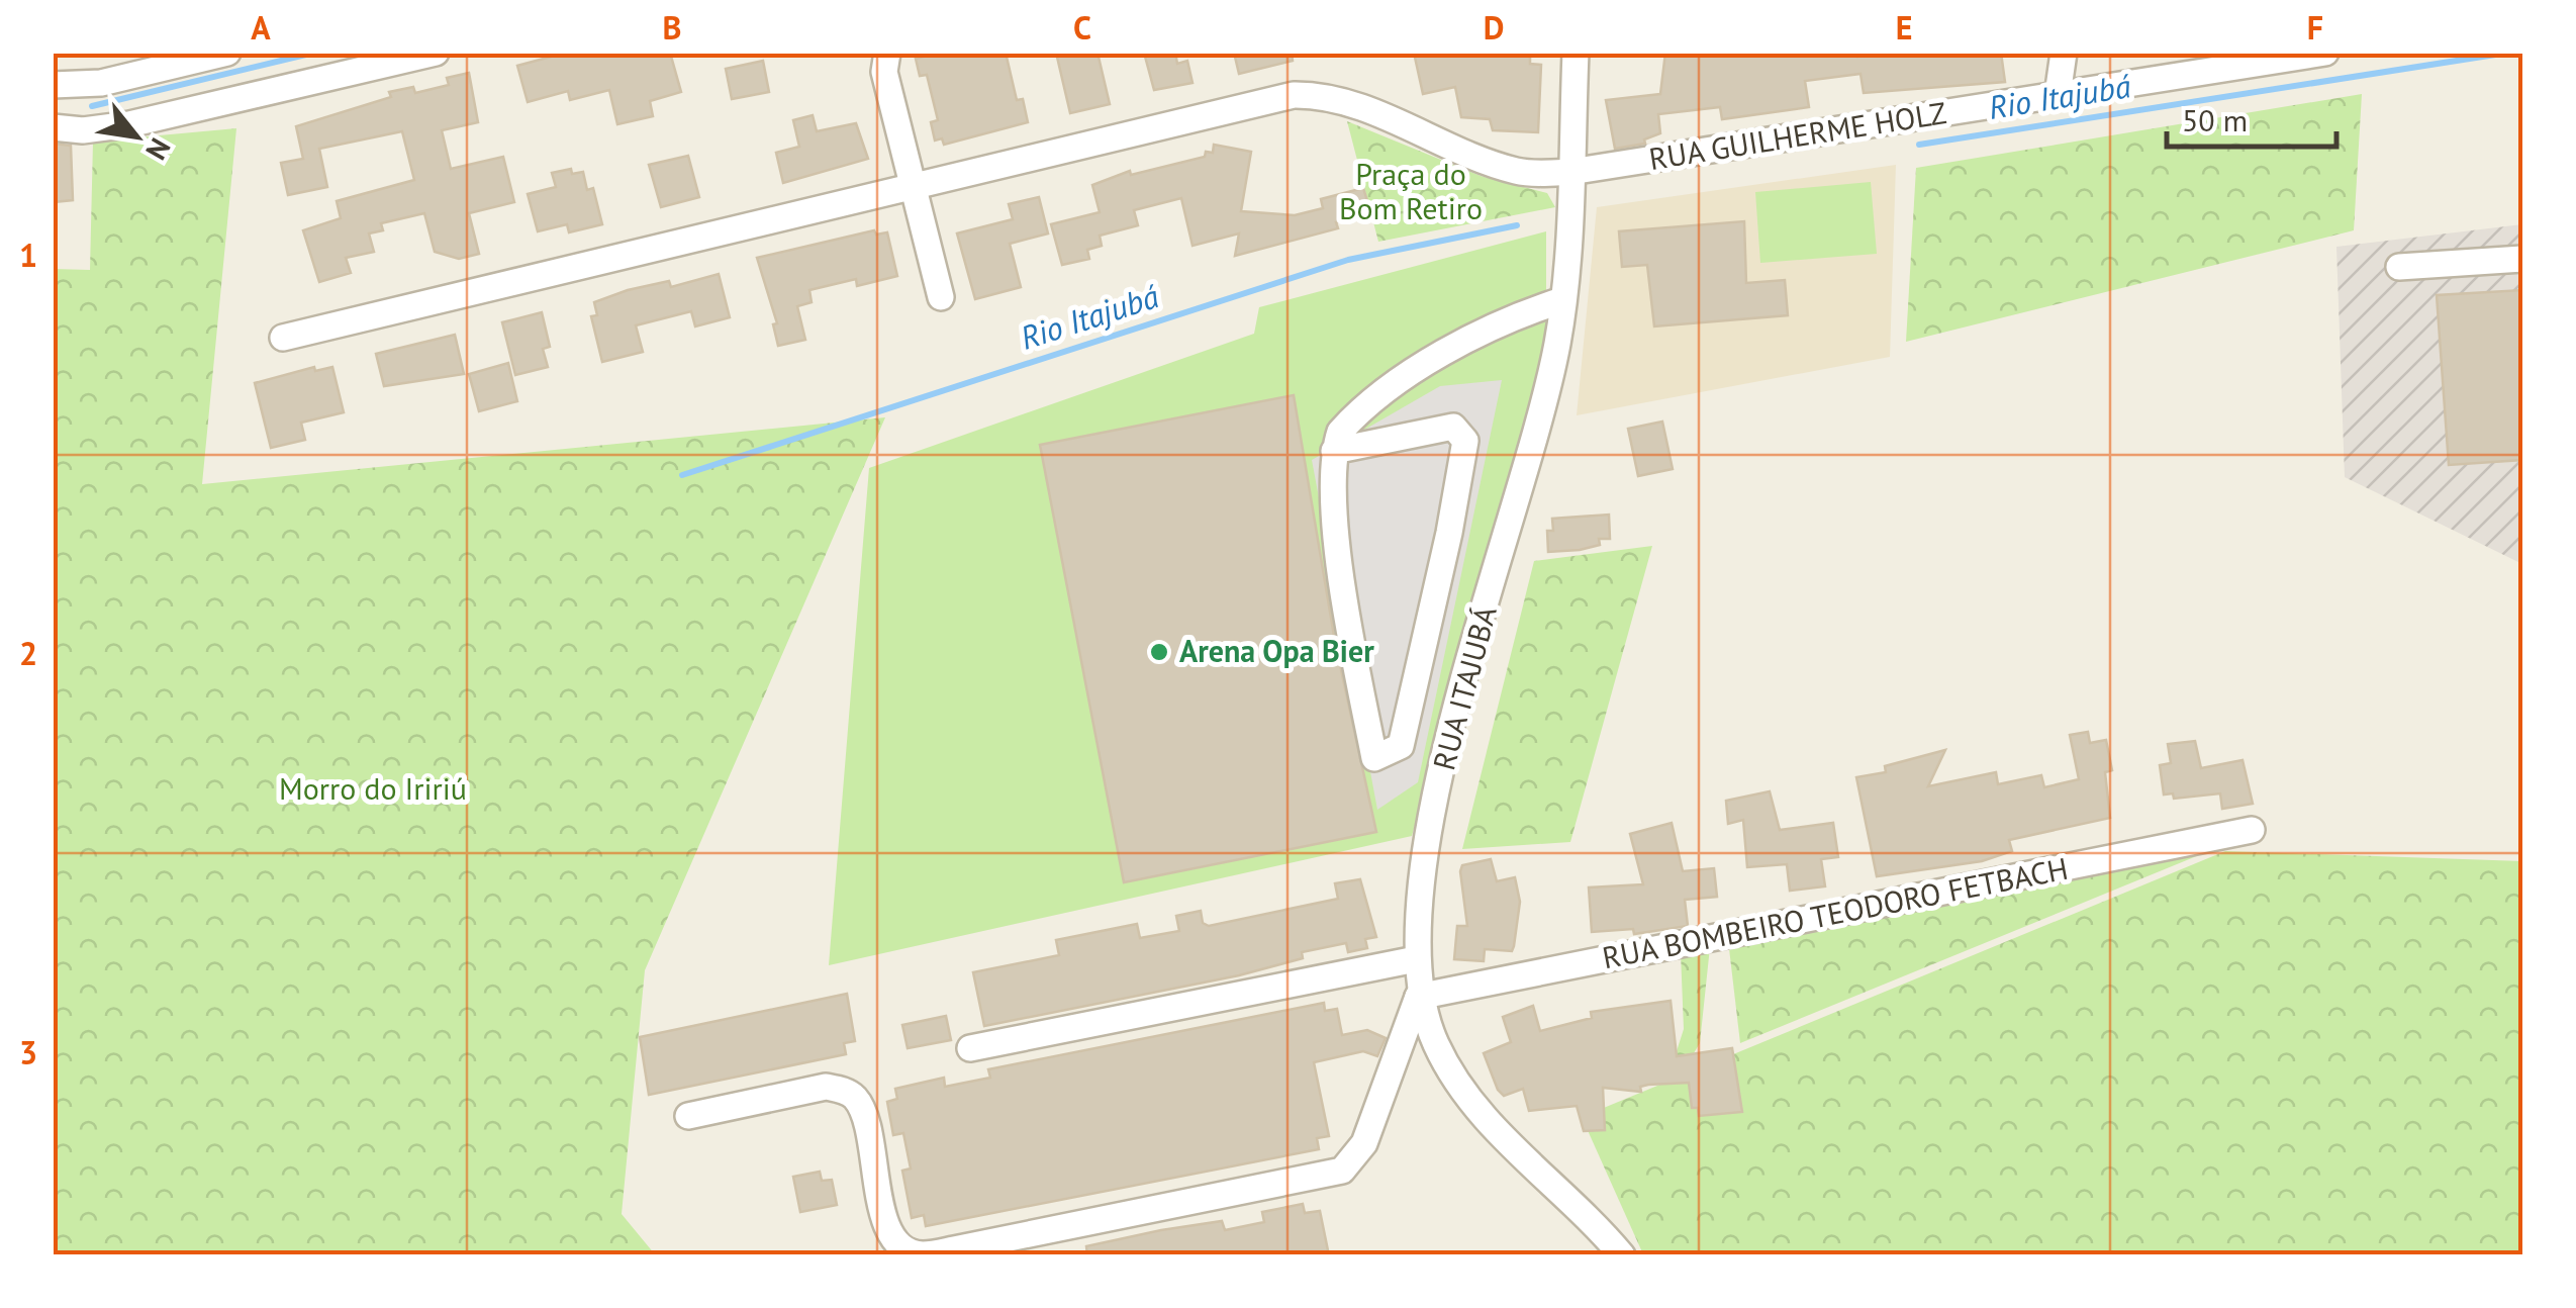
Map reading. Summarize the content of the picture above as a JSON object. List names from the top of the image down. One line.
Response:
{"streets":{"street":["RUA GUILHERME HOLZ","RUA ITAJUBÁ","RUA BOMBEIRO TEODORO FETBACH"]},"crossings":[["RUA GUILHERME HOLZ","RUA ITAJUBÁ"],["RUA ITAJUBÁ","RUA BOMBEIRO TEODORO FETBACH"]],"water":["Rio Itajubá"],"parks":["Praça do Bom Retiro","Morro do Iririú"],"places":["Arena Opa Bier"],"scale_bar":"50 m","north":"bottom right","grid":{"columns":["A","B","C","D","E","F"],"rows":["1","2","3"]}}
